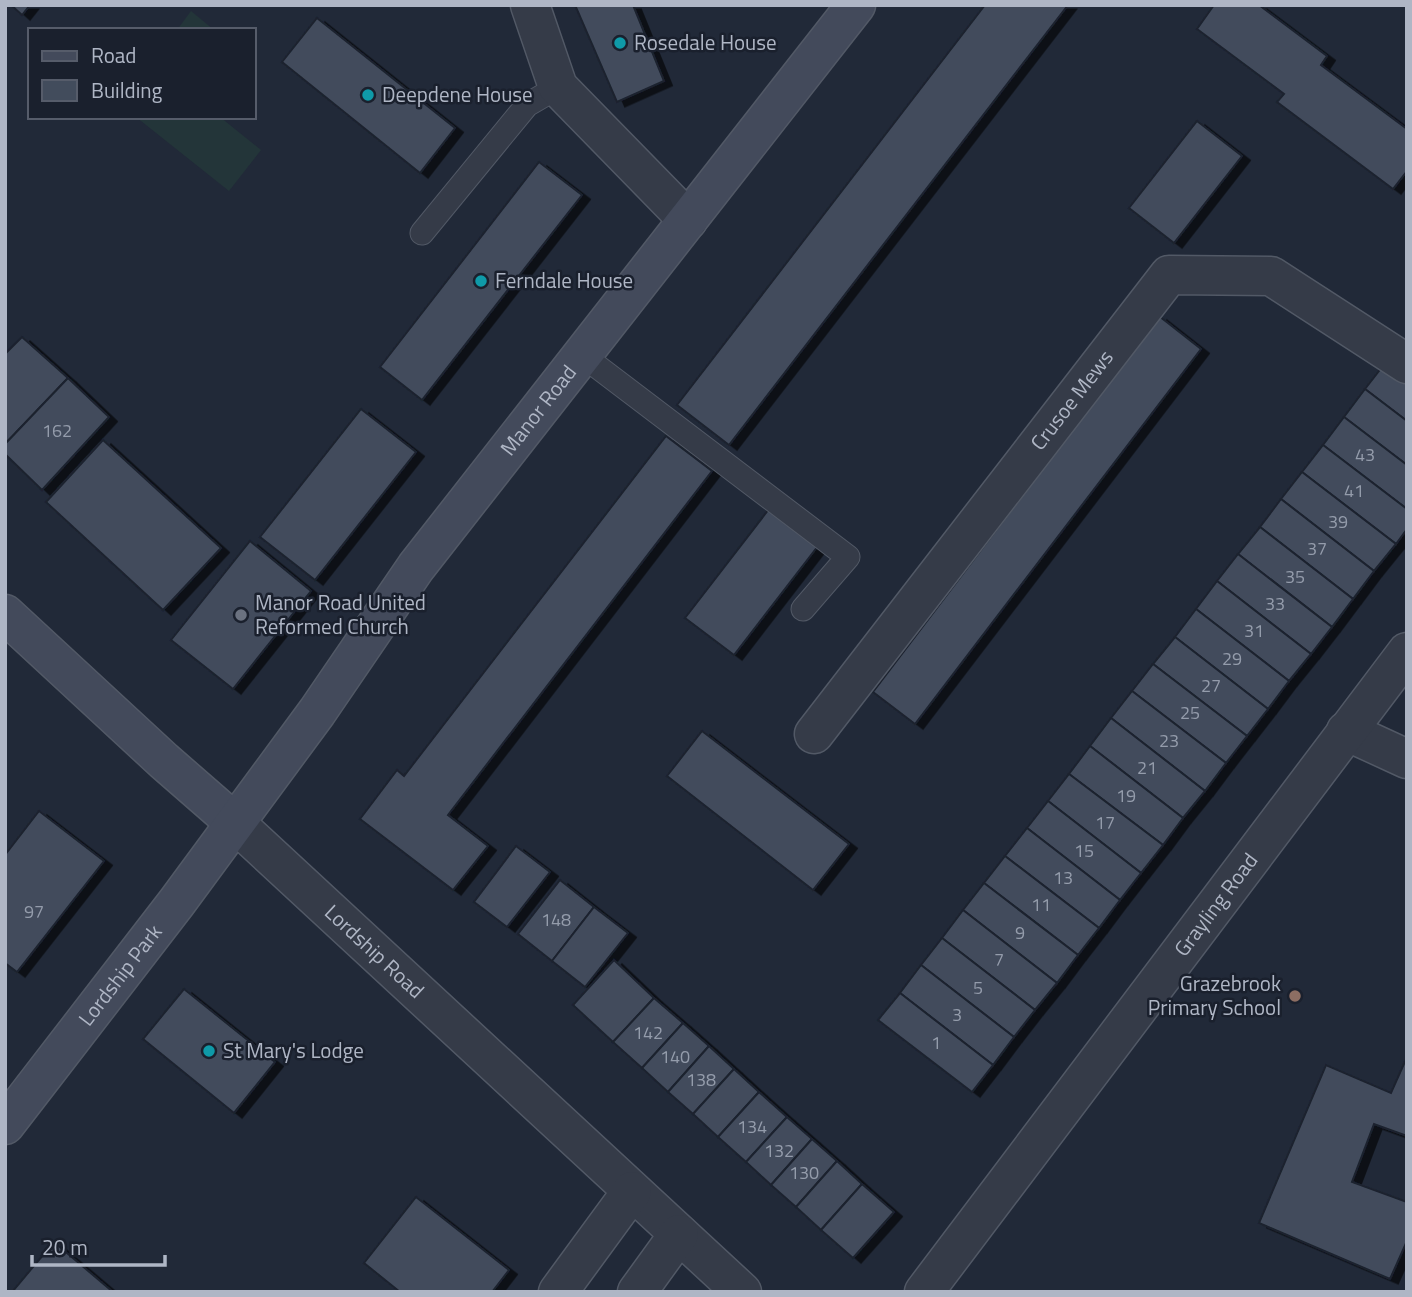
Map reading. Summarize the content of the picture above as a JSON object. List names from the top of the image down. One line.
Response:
{"streets":{"main road":["Manor Road","Lordship Road","Lordship Park"],"street":["Crusoe Mews","Grayling Road"]},"crossings":[["Manor Road","Lordship Road"],["Manor Road","Lordship Park"],["Lordship Road","Lordship Park"]],"places":["Rosedale House","Deepdene House","Ferndale House","Manor Road United Reformed Church","Grazebrook Primary School","St Mary's Lodge"],"house_numbers":["162","43","41","39","37","35","33","31","29","27","25","23","21","19","17","15","13","11","97","148","9","7","5","3","142","1","140","138","134","132","130"],"legend":["Road","Building"],"scale_bar":"20 m"}
